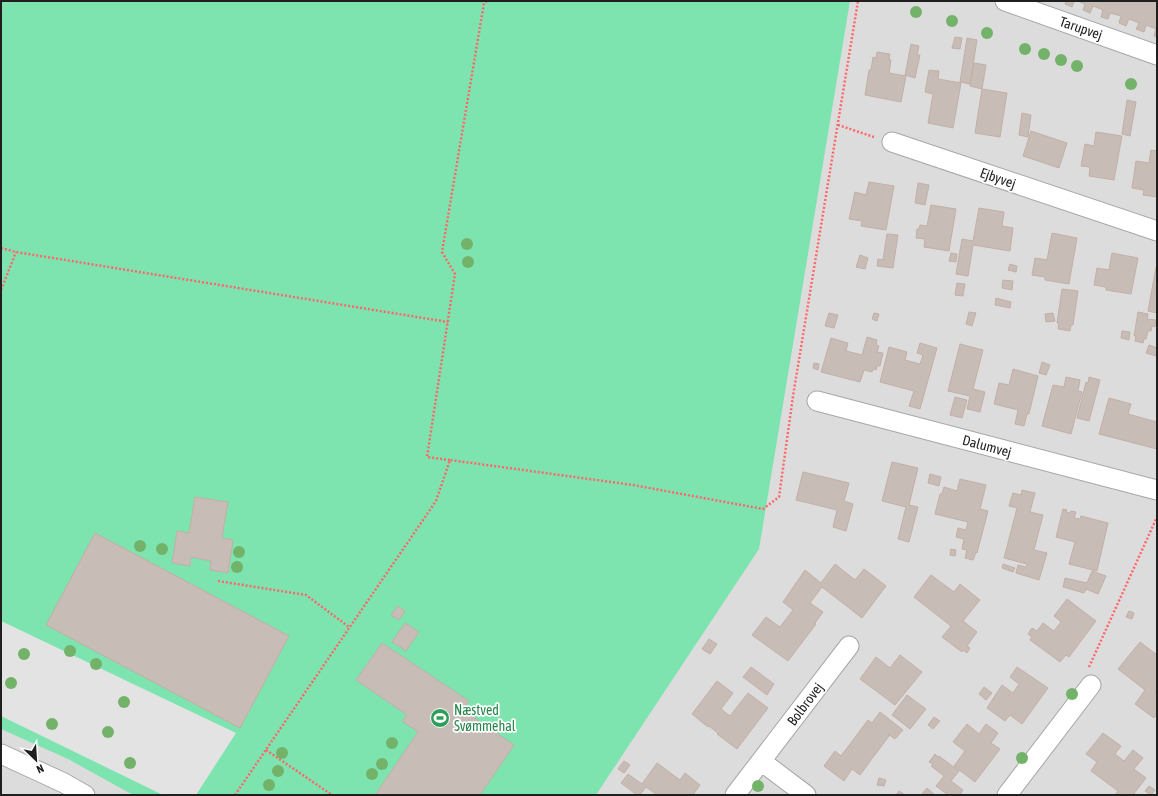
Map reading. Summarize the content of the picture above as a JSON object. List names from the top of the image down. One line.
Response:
{"streets":{"street":["Tarupvej","Ejbyvej","Dalumvej","Bolbrovej"]},"places":{"sports":["Næstved Svømmehal"]},"north":"bottom right"}
